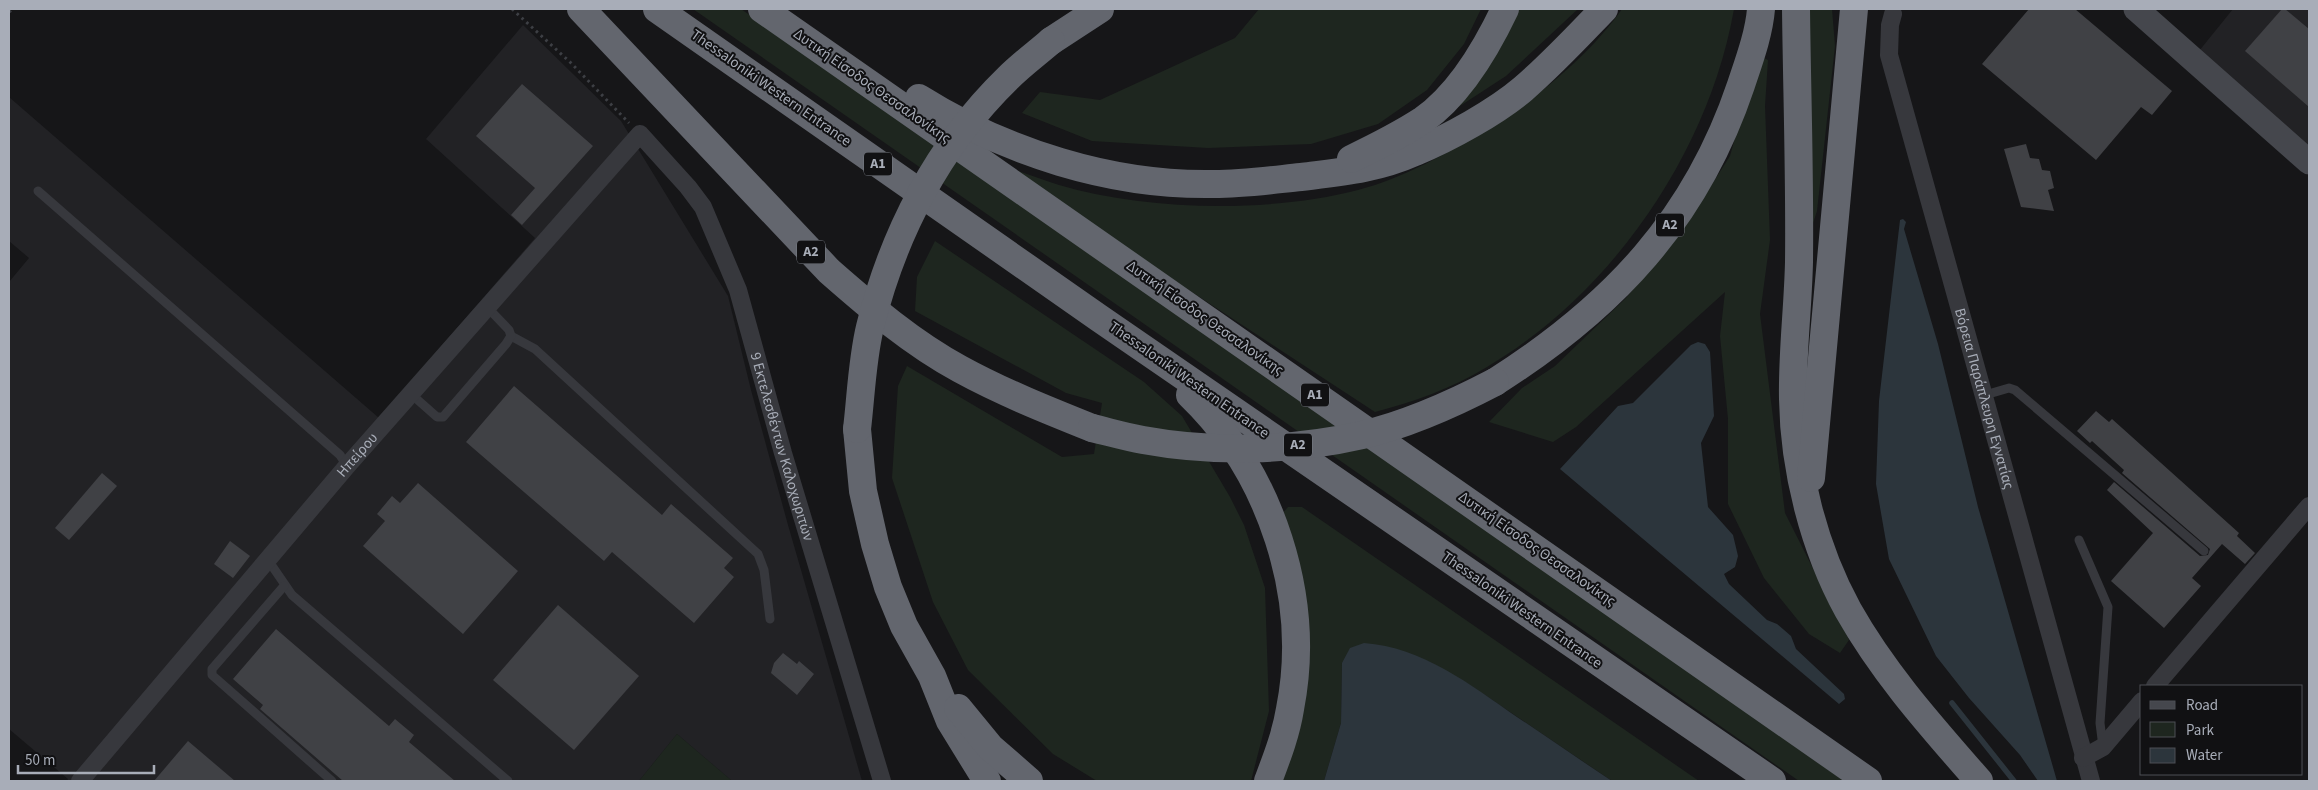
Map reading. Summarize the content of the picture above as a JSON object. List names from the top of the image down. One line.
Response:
{"streets":{"highway":["Δυτική Είσοδος Θεσσαλονίκης","Thessaloniki Western Entrance","Α1","Α2"],"street":["Βόρεια Παράπλευρη Εγνατίας","9 Εκτελεσθέντων Καλοχωριτών","Ηπείρου"]},"crossings":[["9 Εκτελεσθέντων Καλοχωριτών","Ηπείρου"]],"legend":["Road","Park","Water"],"scale_bar":"50 m"}
